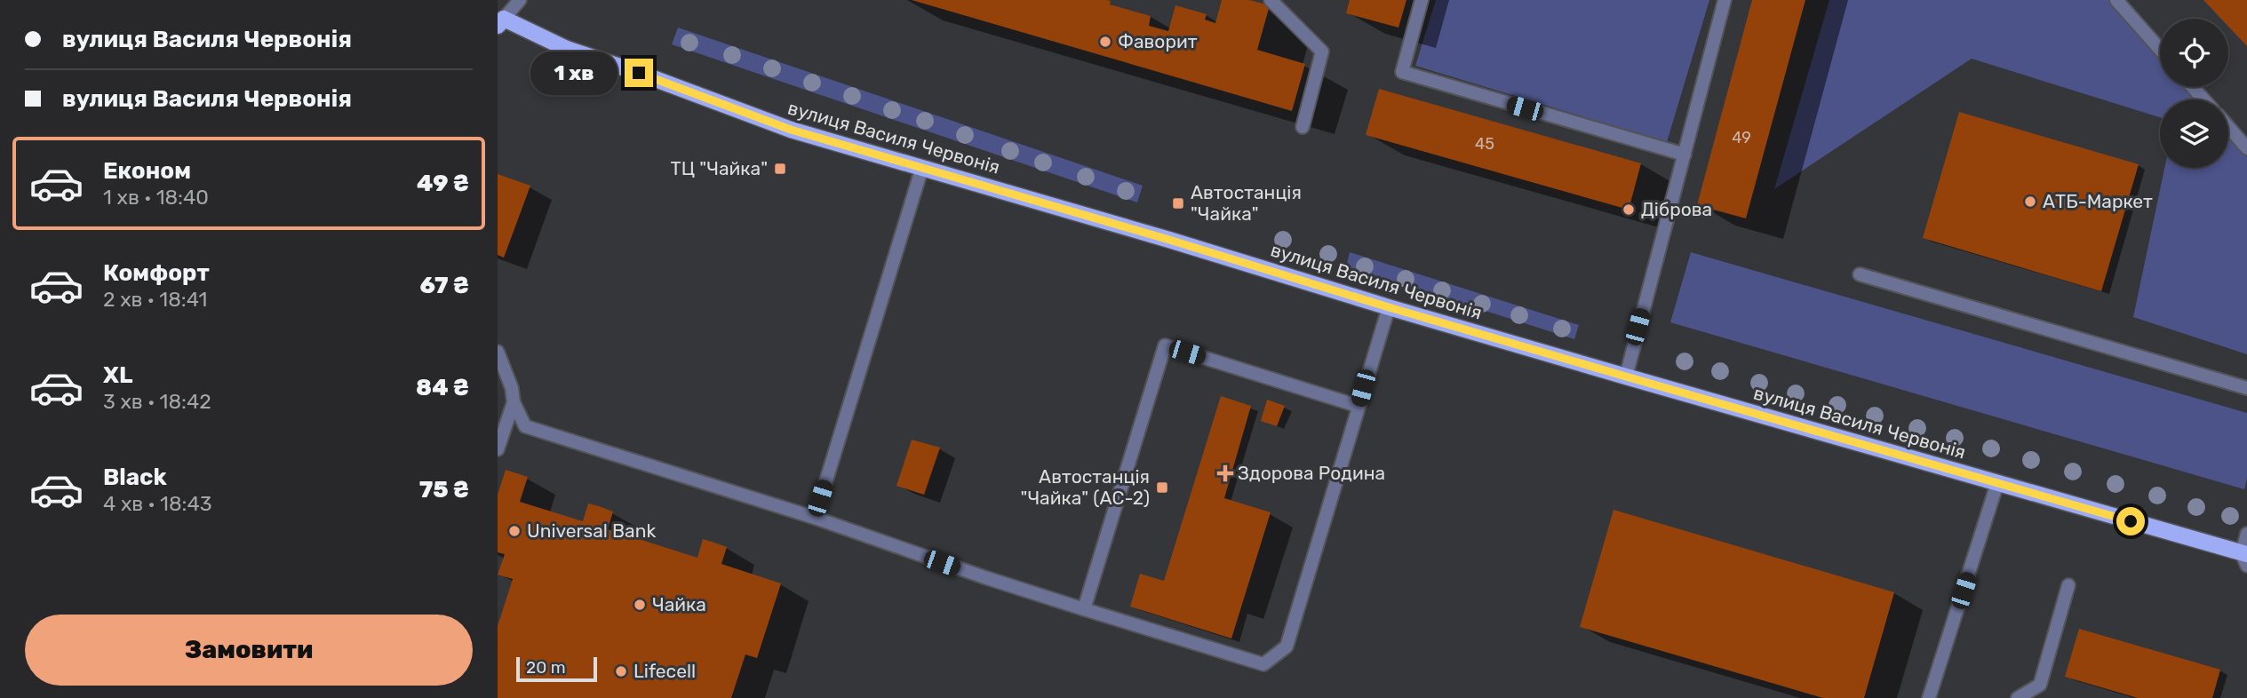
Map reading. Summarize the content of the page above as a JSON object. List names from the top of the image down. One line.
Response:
{"streets":{"main road":["вулиця Василя Червонія"]},"places":{"other":["Фаворит","АТБ-Маркет","Діброва","Universal Bank","Чайка","Lifecell"],"transit":["ТЦ \"Чайка\"","Автостанція \"Чайка\"","Автостанція \"Чайка\" (АС-2)"],"health":["Здорова Родина"]},"house_numbers":["49","45"],"scale_bar":"20 m","page":{"banner":["вулиця Василя Червонія","вулиця Василя Червонія"],"bubble":"1 хв","list":[{"name":"Економ","note":"1 хв · 18:40","value":"49 ₴"},{"name":"Комфорт","note":"2 хв · 18:41","value":"67 ₴"},{"name":"XL","note":"3 хв · 18:42","value":"84 ₴"},{"name":"Black","note":"4 хв · 18:43","value":"75 ₴"}],"buttons":"Замовити","scale":"20 m"}}
